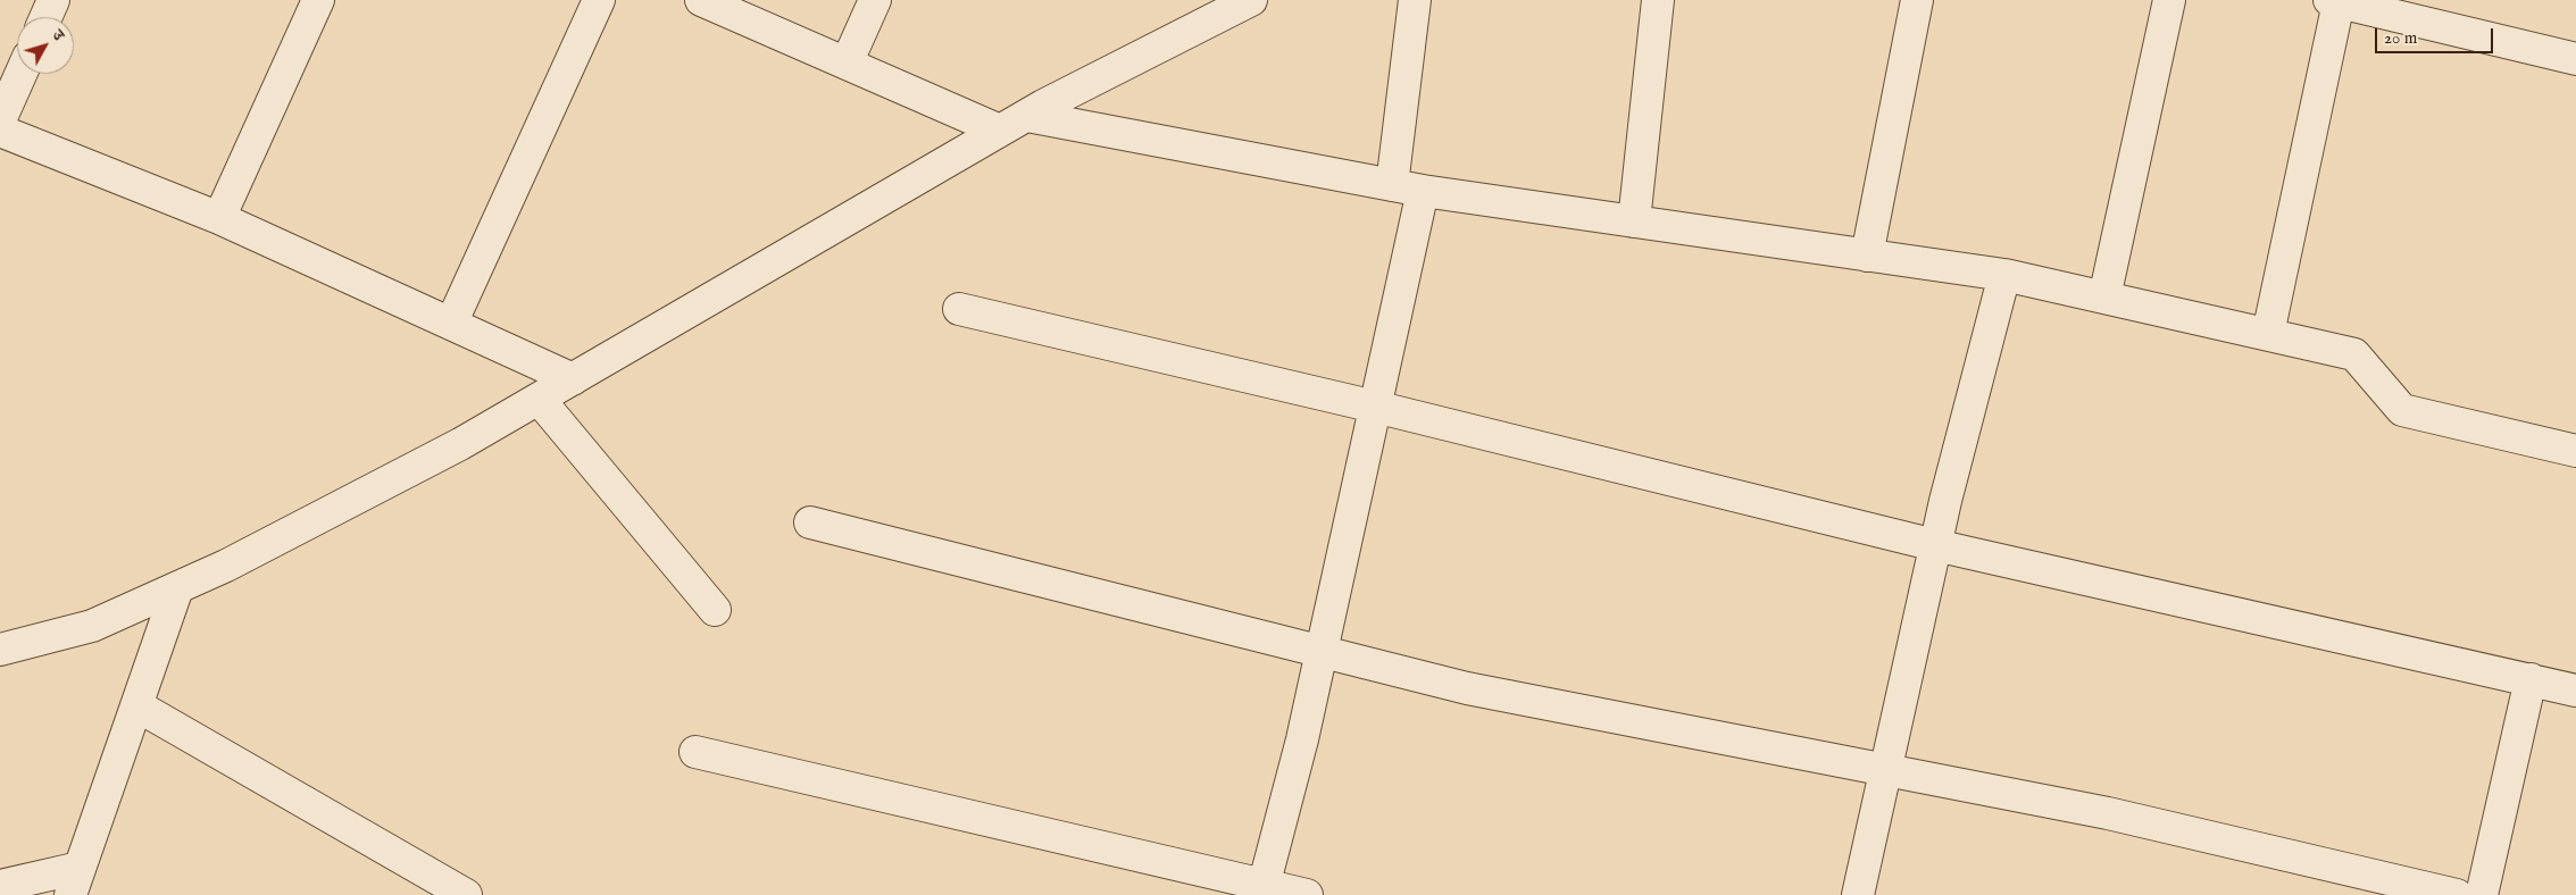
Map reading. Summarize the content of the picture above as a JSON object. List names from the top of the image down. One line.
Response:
{"scale_bar":"20 m","north":"top right"}
